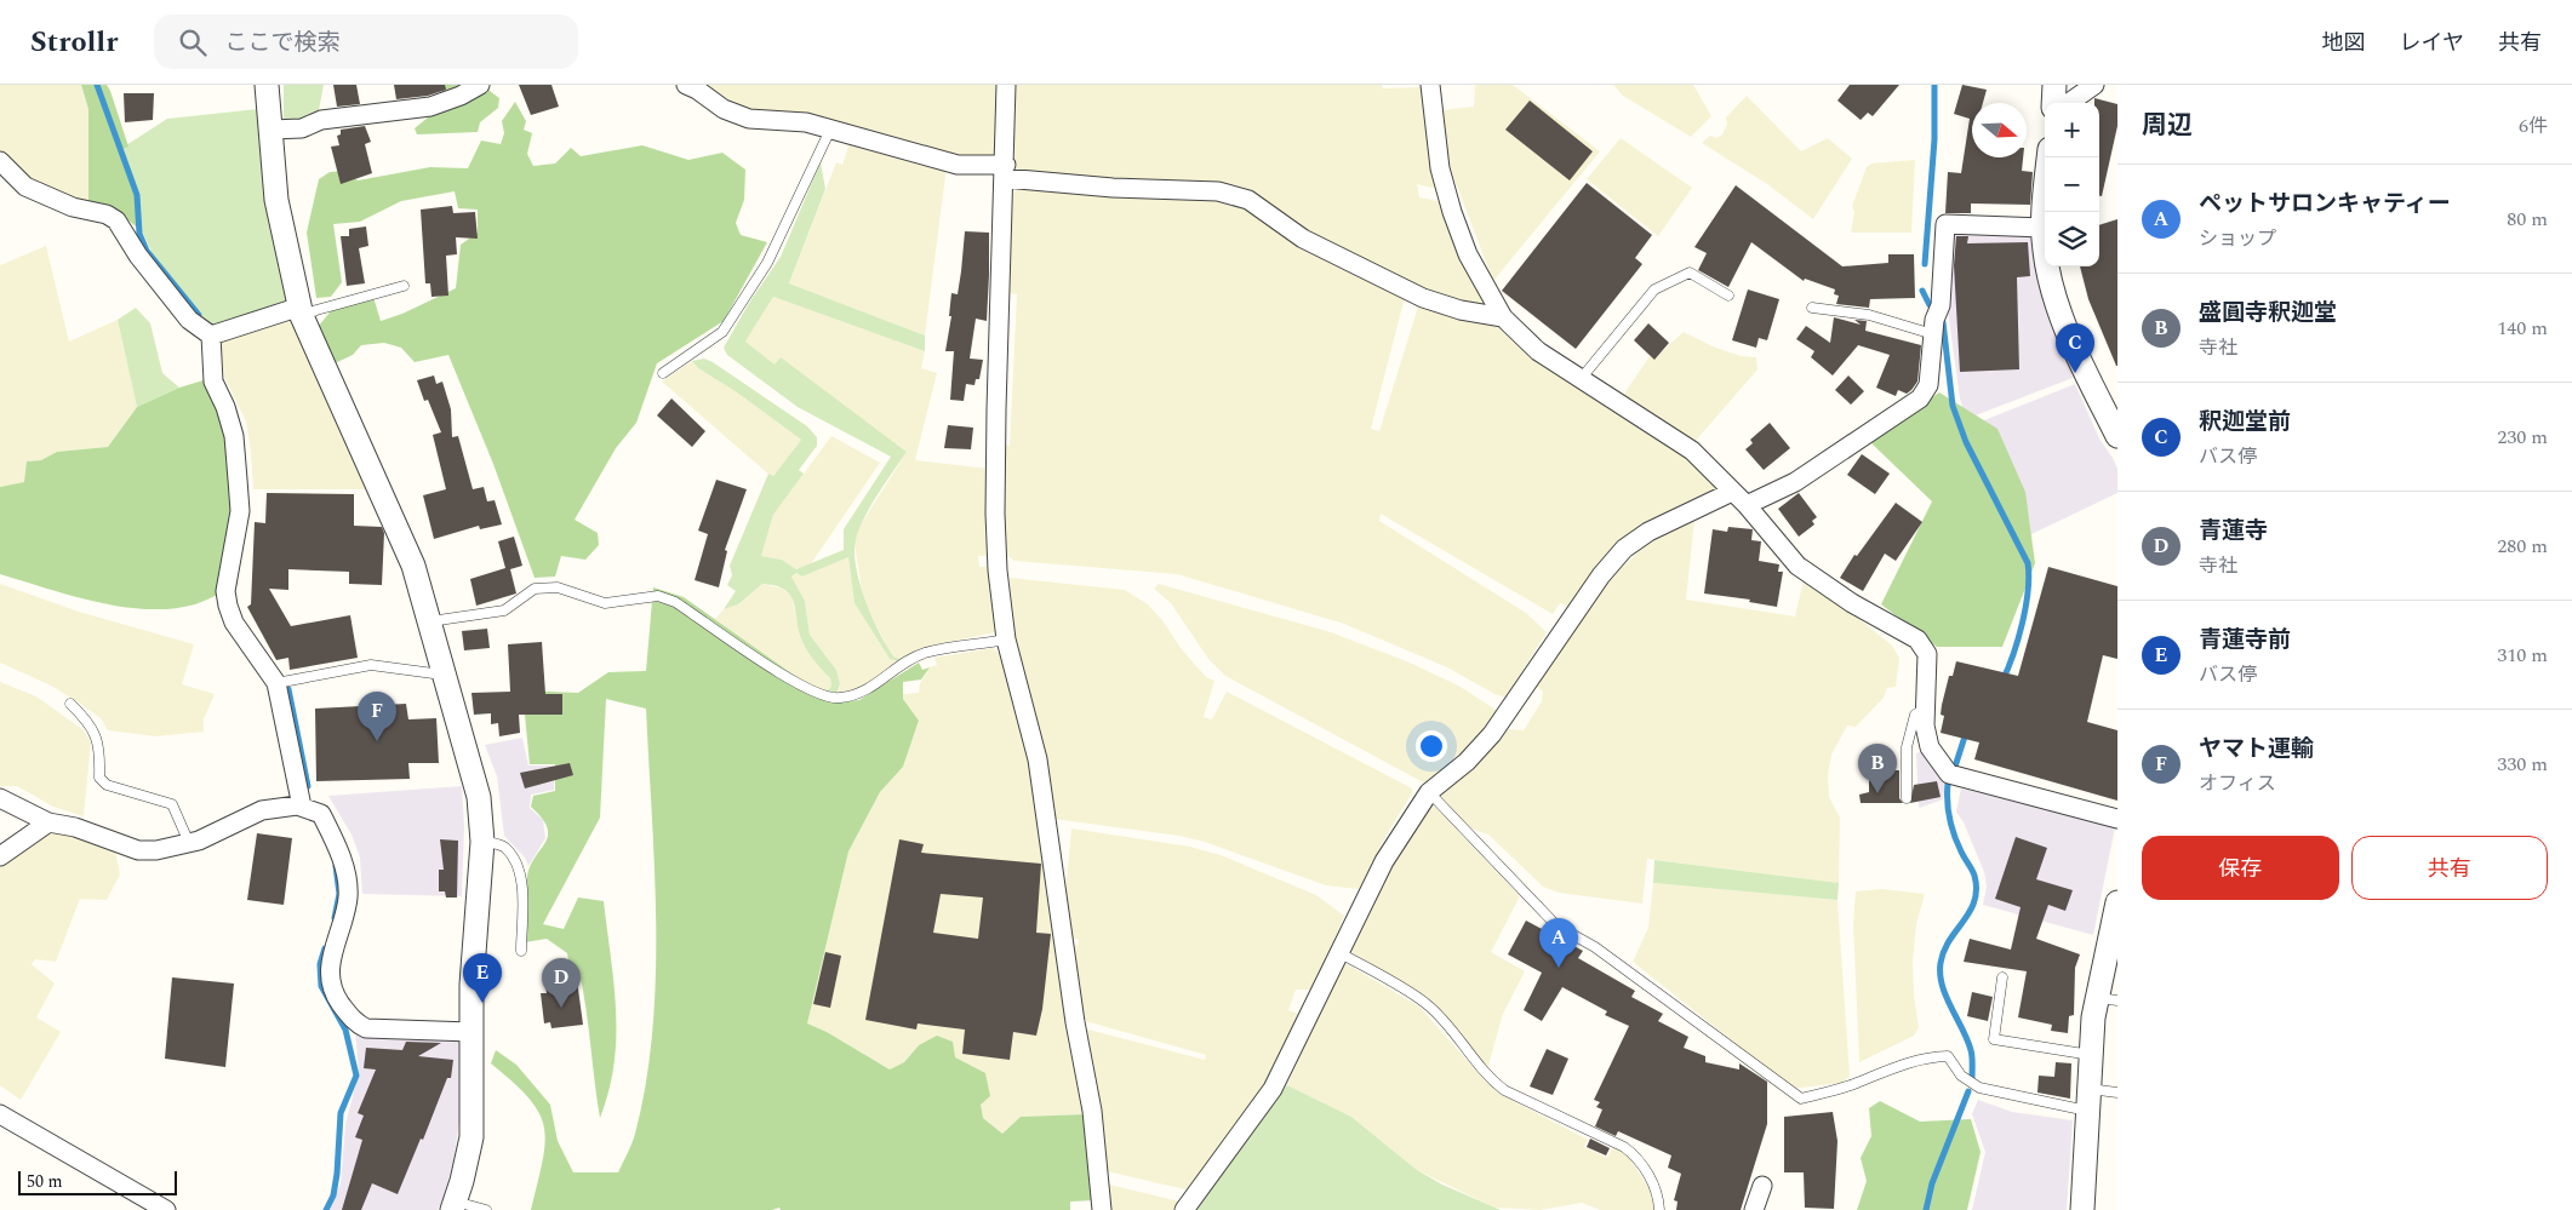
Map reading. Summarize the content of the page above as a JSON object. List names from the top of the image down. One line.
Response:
{"scale_bar":"50 m","north":"right","page":{"header":"Strollr","search":"ここで検索","nav":["地図","レイヤ","共有"],"heading":["周辺","6件"],"map_buttons":["+","−"],"list":[{"mark":"A","name":"ペットサロンキャティー","note":"ショップ","value":"80 m"},{"mark":"B","name":"盛圓寺釈迦堂","note":"寺社","value":"140 m"},{"mark":"C","name":"釈迦堂前","note":"バス停","value":"230 m"},{"mark":"D","name":"青蓮寺","note":"寺社","value":"280 m"},{"mark":"E","name":"青蓮寺前","note":"バス停","value":"310 m"},{"mark":"F","name":"ヤマト運輸","note":"オフィス","value":"330 m"}],"pins":["C","F","B","A","E","D"],"buttons":["保存","共有"],"scale":"50 m"}}
